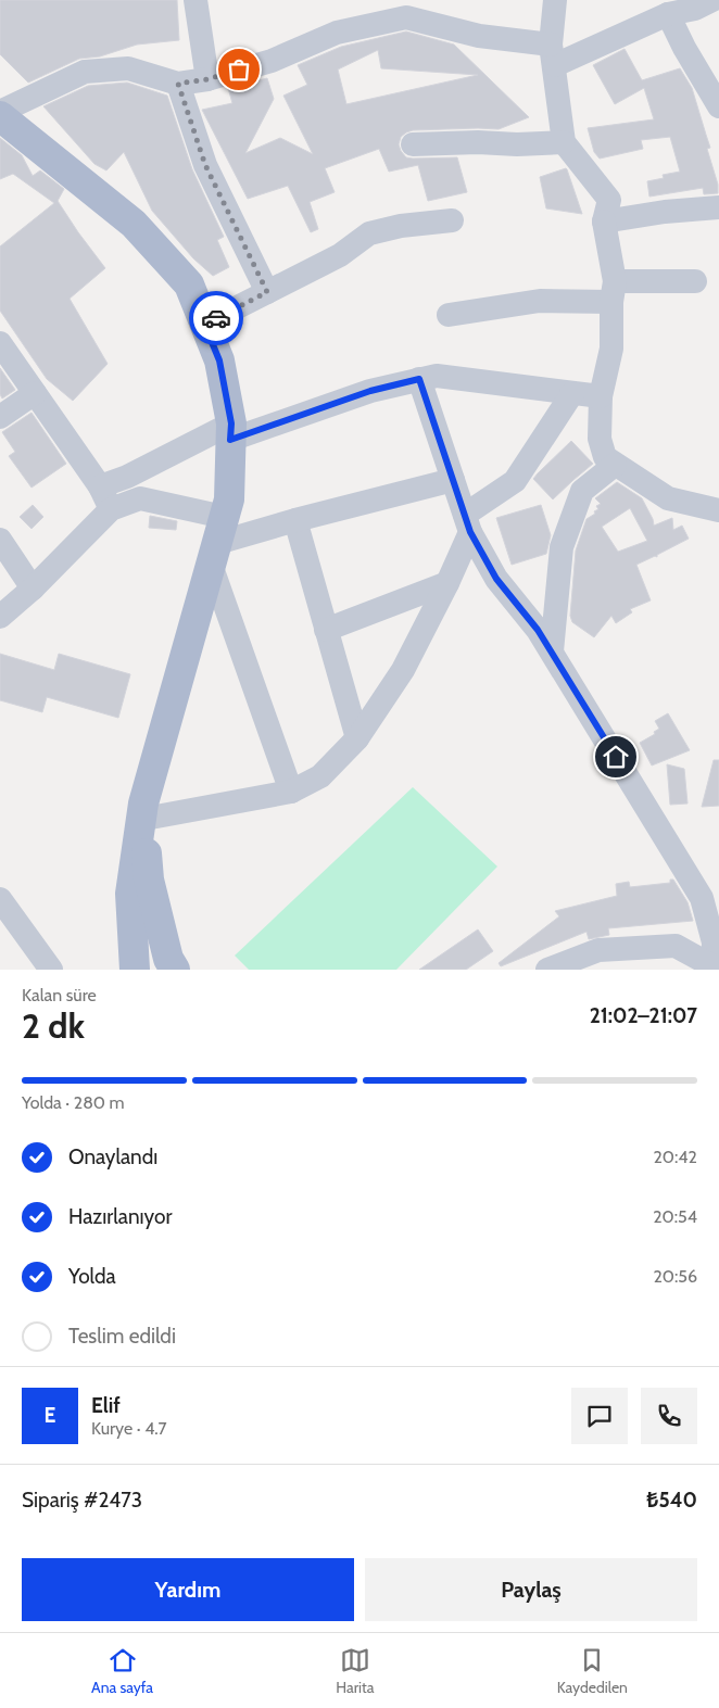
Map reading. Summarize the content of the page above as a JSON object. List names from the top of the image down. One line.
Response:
{"page":{"heading":["2 dk","Kalan süre","21:02–21:07"],"panel":["Elif","Kurye · 4.7","Sipariş #2473","₺540"],"bar":"Yolda · 280 m","list":[["Onaylandı","20:42"],["Hazırlanıyor","20:54"],["Yolda","20:56"],"Teslim edildi"],"round":"E","buttons":["Yardım","Paylaş"],"tabs":["Ana sayfa","Harita","Kaydedilen"]}}
